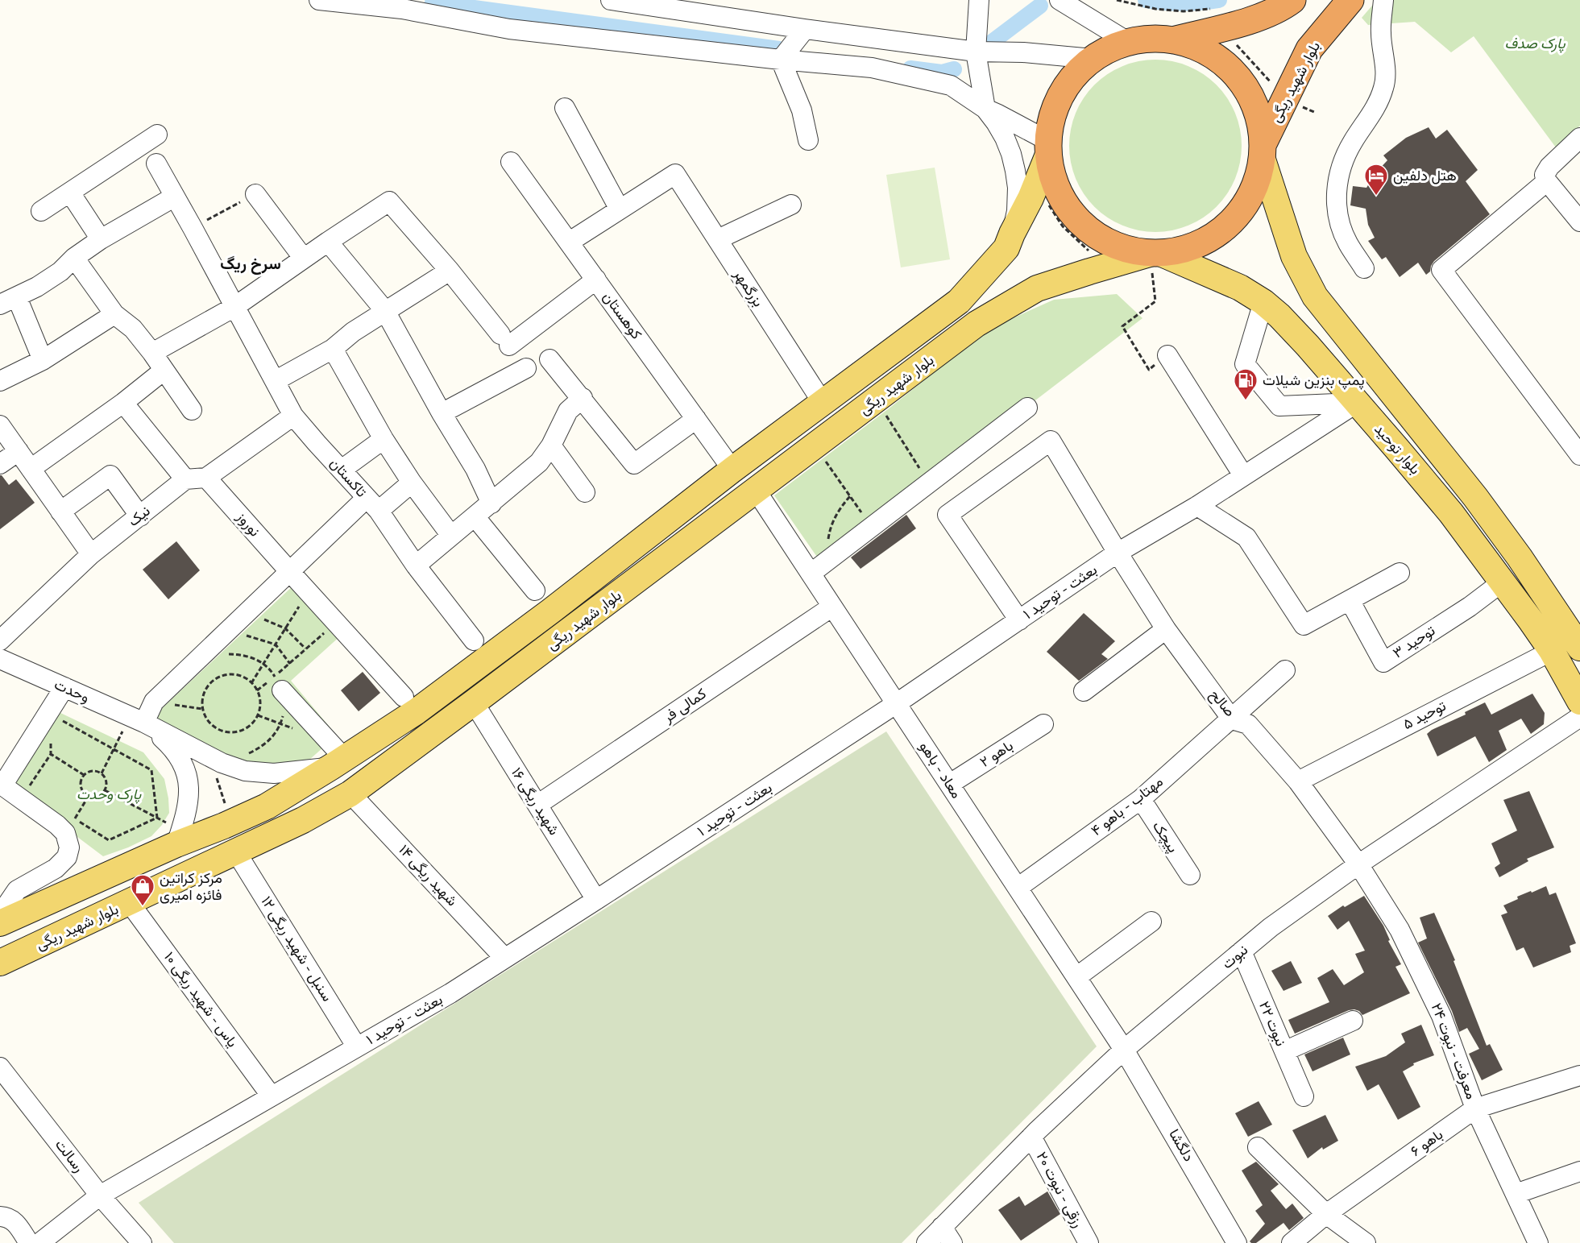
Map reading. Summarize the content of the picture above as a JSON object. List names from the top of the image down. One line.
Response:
{"streets":{"highway":["بلوار شهید ریگی"],"main road":["بلوار توحید"],"street":["بزرگمهر","کوهستان","تاکستان","نیک","نوروز","بعثت - توحید ۱","توحید ۳","وحدت","صالح","کمالی فر","توحید ۵","باهو ۲","معاد - باهو","شهید ریگی ۱۶","مهتاب - باهو ۴","پیچک","شهید ریگی ۱۴","سنبل - شهید ریگی ۱۲","نبوت","یاس - شهید ریگی ۱۰","نبوت ۲۲","معرفت - نبوت ۲۴","باهو ۶","دلگشا","رسالت","رزقی - نبوت ۲۰"]},"crossings":[["بلوار شهید ریگی","بزرگمهر"],["بلوار شهید ریگی","کوهستان"],["بلوار شهید ریگی","بلوار توحید"],["بلوار شهید ریگی","معاد - باهو"],["بلوار شهید ریگی","شهید ریگی ۱۶"],["بلوار شهید ریگی","شهید ریگی ۱۴"],["بلوار شهید ریگی","سنبل - شهید ریگی ۱۲"],["بلوار شهید ریگی","یاس - شهید ریگی ۱۰"],["بلوار توحید","بعثت - توحید ۱"],["بلوار توحید","توحید ۳"],["بلوار توحید","توحید ۵"],["بعثت - توحید ۱","صالح"],["بعثت - توحید ۱","معاد - باهو"],["بعثت - توحید ۱","شهید ریگی ۱۶"],["بعثت - توحید ۱","شهید ریگی ۱۴"],["بعثت - توحید ۱","سنبل - شهید ریگی ۱۲"],["بعثت - توحید ۱","یاس - شهید ریگی ۱۰"],["بعثت - توحید ۱","رسالت"],["صالح","توحید ۵"],["صالح","مهتاب - باهو ۴"],["صالح","نبوت"],["صالح","معرفت - نبوت ۲۴"],["کمالی فر","معاد - باهو"],["کمالی فر","شهید ریگی ۱۶"],["باهو ۲","معاد - باهو"],["معاد - باهو","مهتاب - باهو ۴"],["معاد - باهو","نبوت"],["معاد - باهو","دلگشا"],["مهتاب - باهو ۴","پیچک"],["نبوت","نبوت ۲۲"],["نبوت","معرفت - نبوت ۲۴"],["نبوت","دلگشا"],["نبوت","رزقی - نبوت ۲۰"],["معرفت - نبوت ۲۴","باهو ۶"]],"districts":["سرخ ریگ"],"parks":["پارک صدف","پارک وحدت"],"places":{"hotel":["هتل دلفین"],"fuel station":["پمپ بنزین شیلات"],"shop":["مرکز کراتین فائزه امیری"]}}
